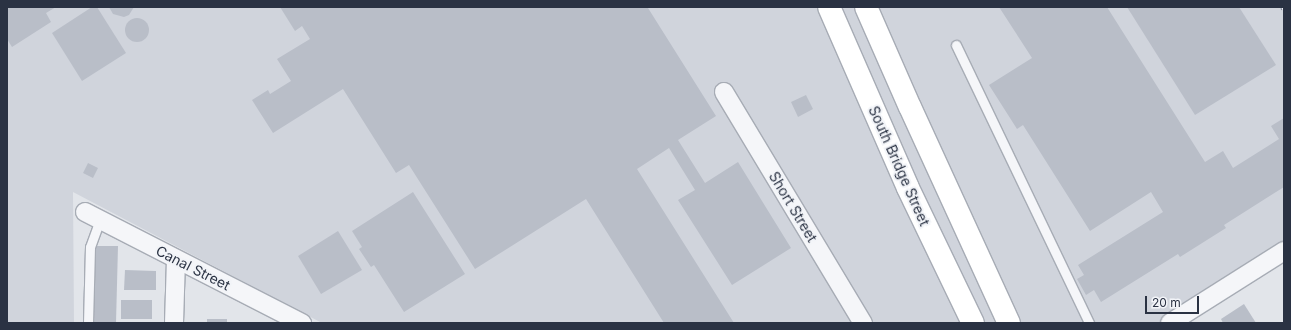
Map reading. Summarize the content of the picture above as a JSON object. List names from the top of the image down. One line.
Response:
{"streets":{"main road":["South Bridge Street"],"street":["Short Street","Canal Street"]},"scale_bar":"20 m"}
